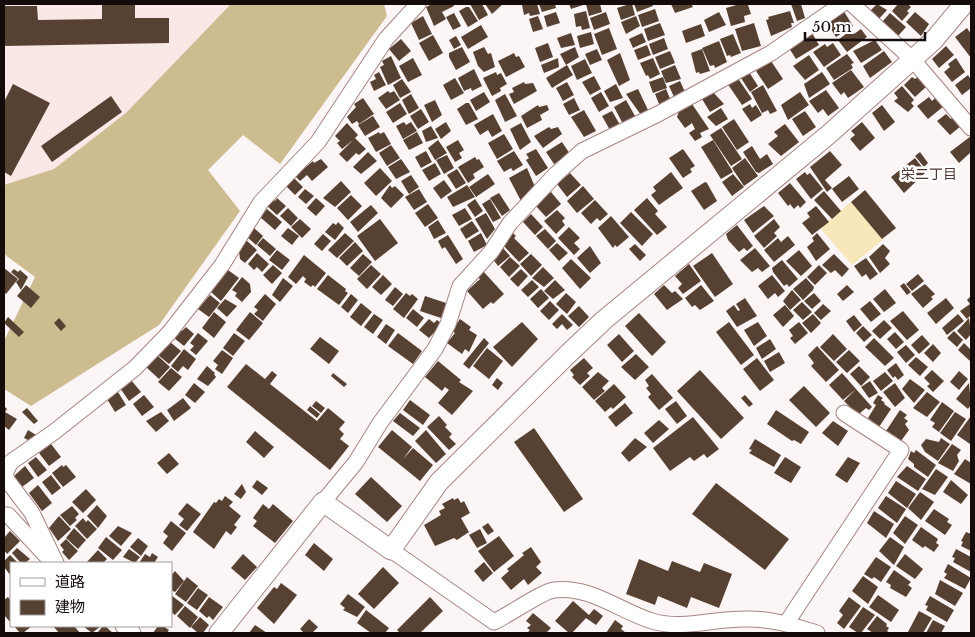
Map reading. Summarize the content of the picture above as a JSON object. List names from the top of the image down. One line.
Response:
{"districts":["栄二丁目"],"legend":["道路","建物"],"scale_bar":"50 m"}
